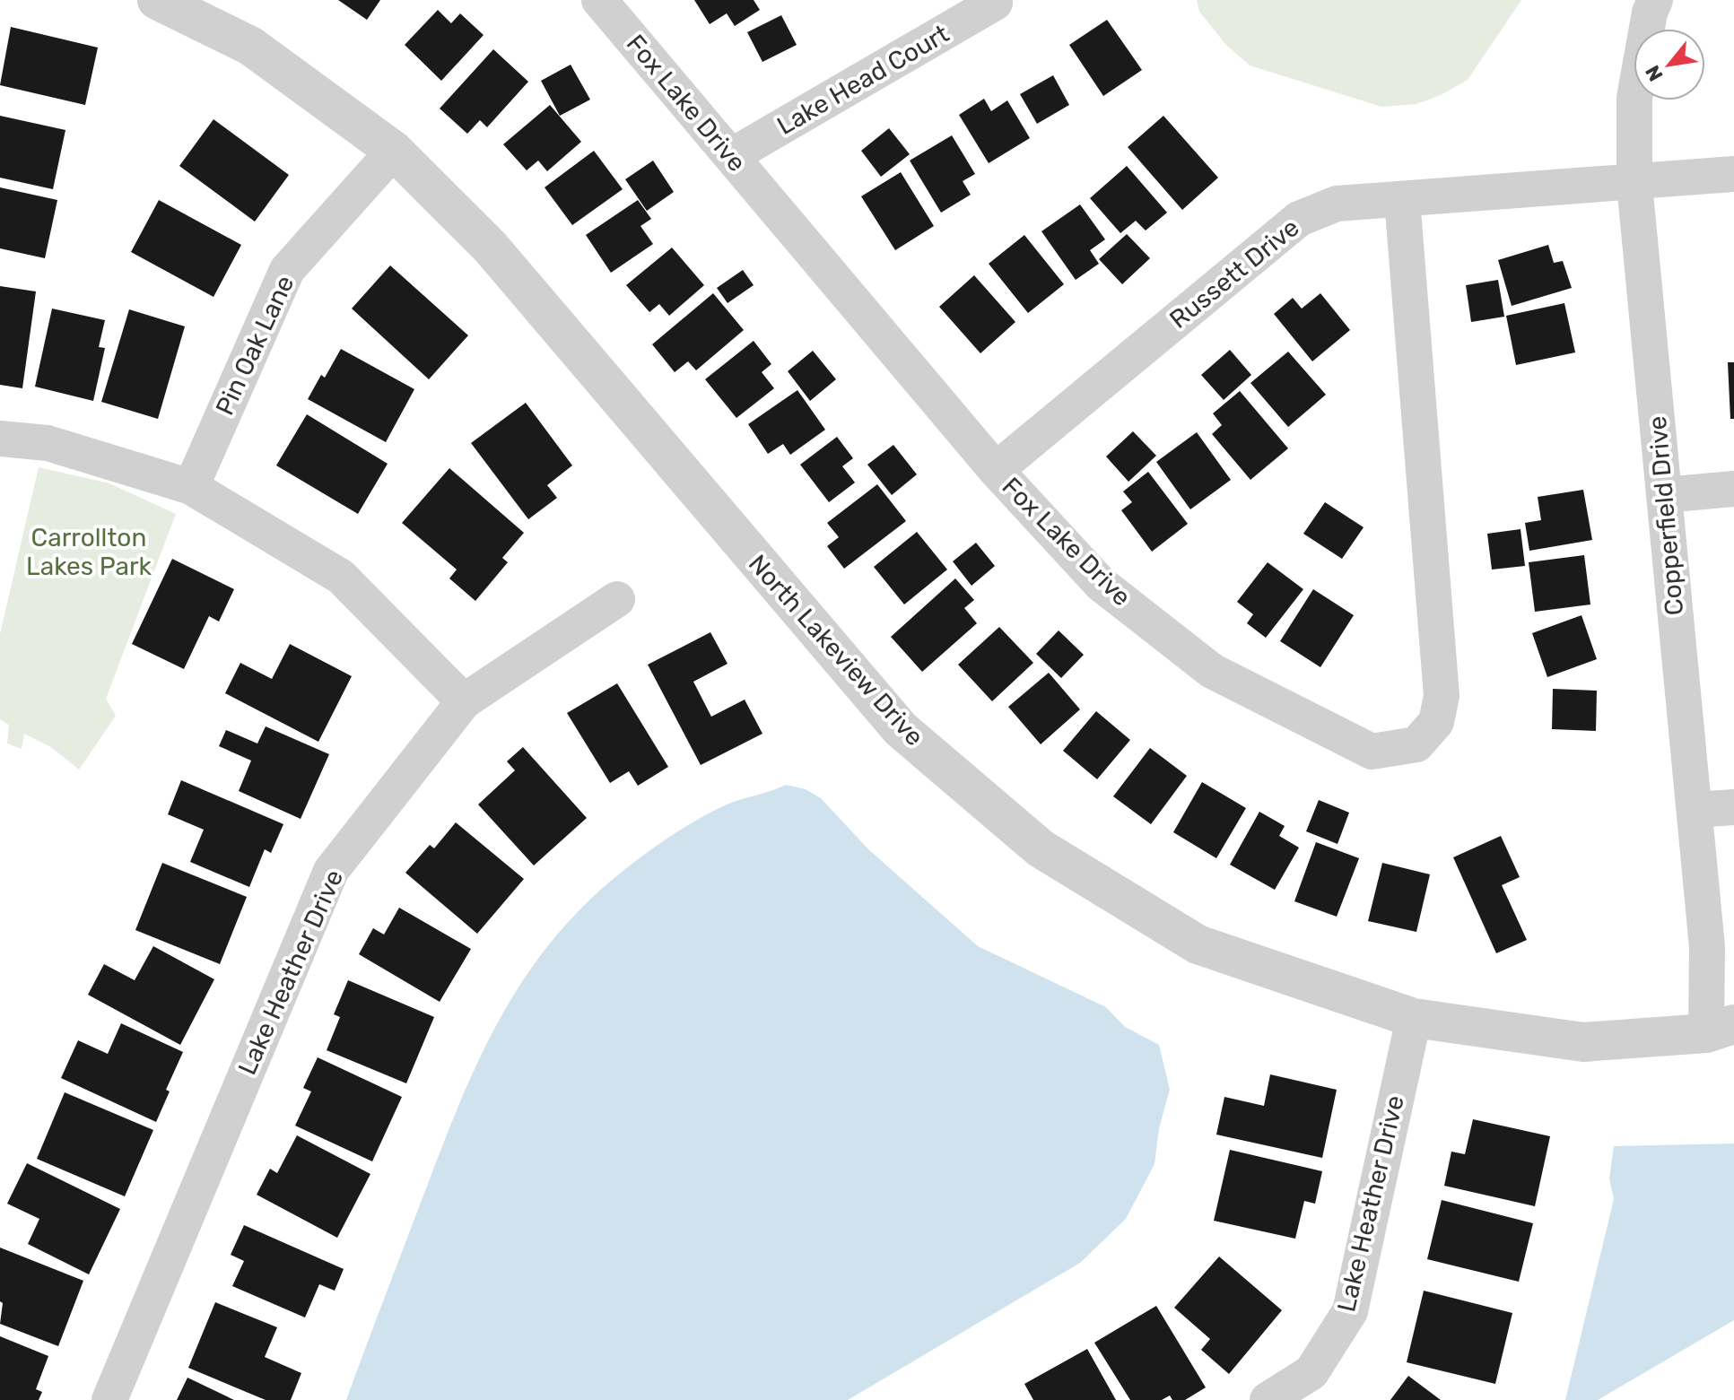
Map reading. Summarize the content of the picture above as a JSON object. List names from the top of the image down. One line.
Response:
{"streets":{"street":["Lake Head Court","Fox Lake Drive","Russett Drive","Pin Oak Lane","Copperfield Drive","North Lakeview Drive","Lake Heather Drive"]},"crossings":[["Lake Head Court","Fox Lake Drive"],["Fox Lake Drive","Russett Drive"],["Russett Drive","Copperfield Drive"],["Pin Oak Lane","North Lakeview Drive"],["Copperfield Drive","North Lakeview Drive"],["North Lakeview Drive","Lake Heather Drive"]],"parks":["Carrollton Lakes Park"],"north":"bottom left"}
